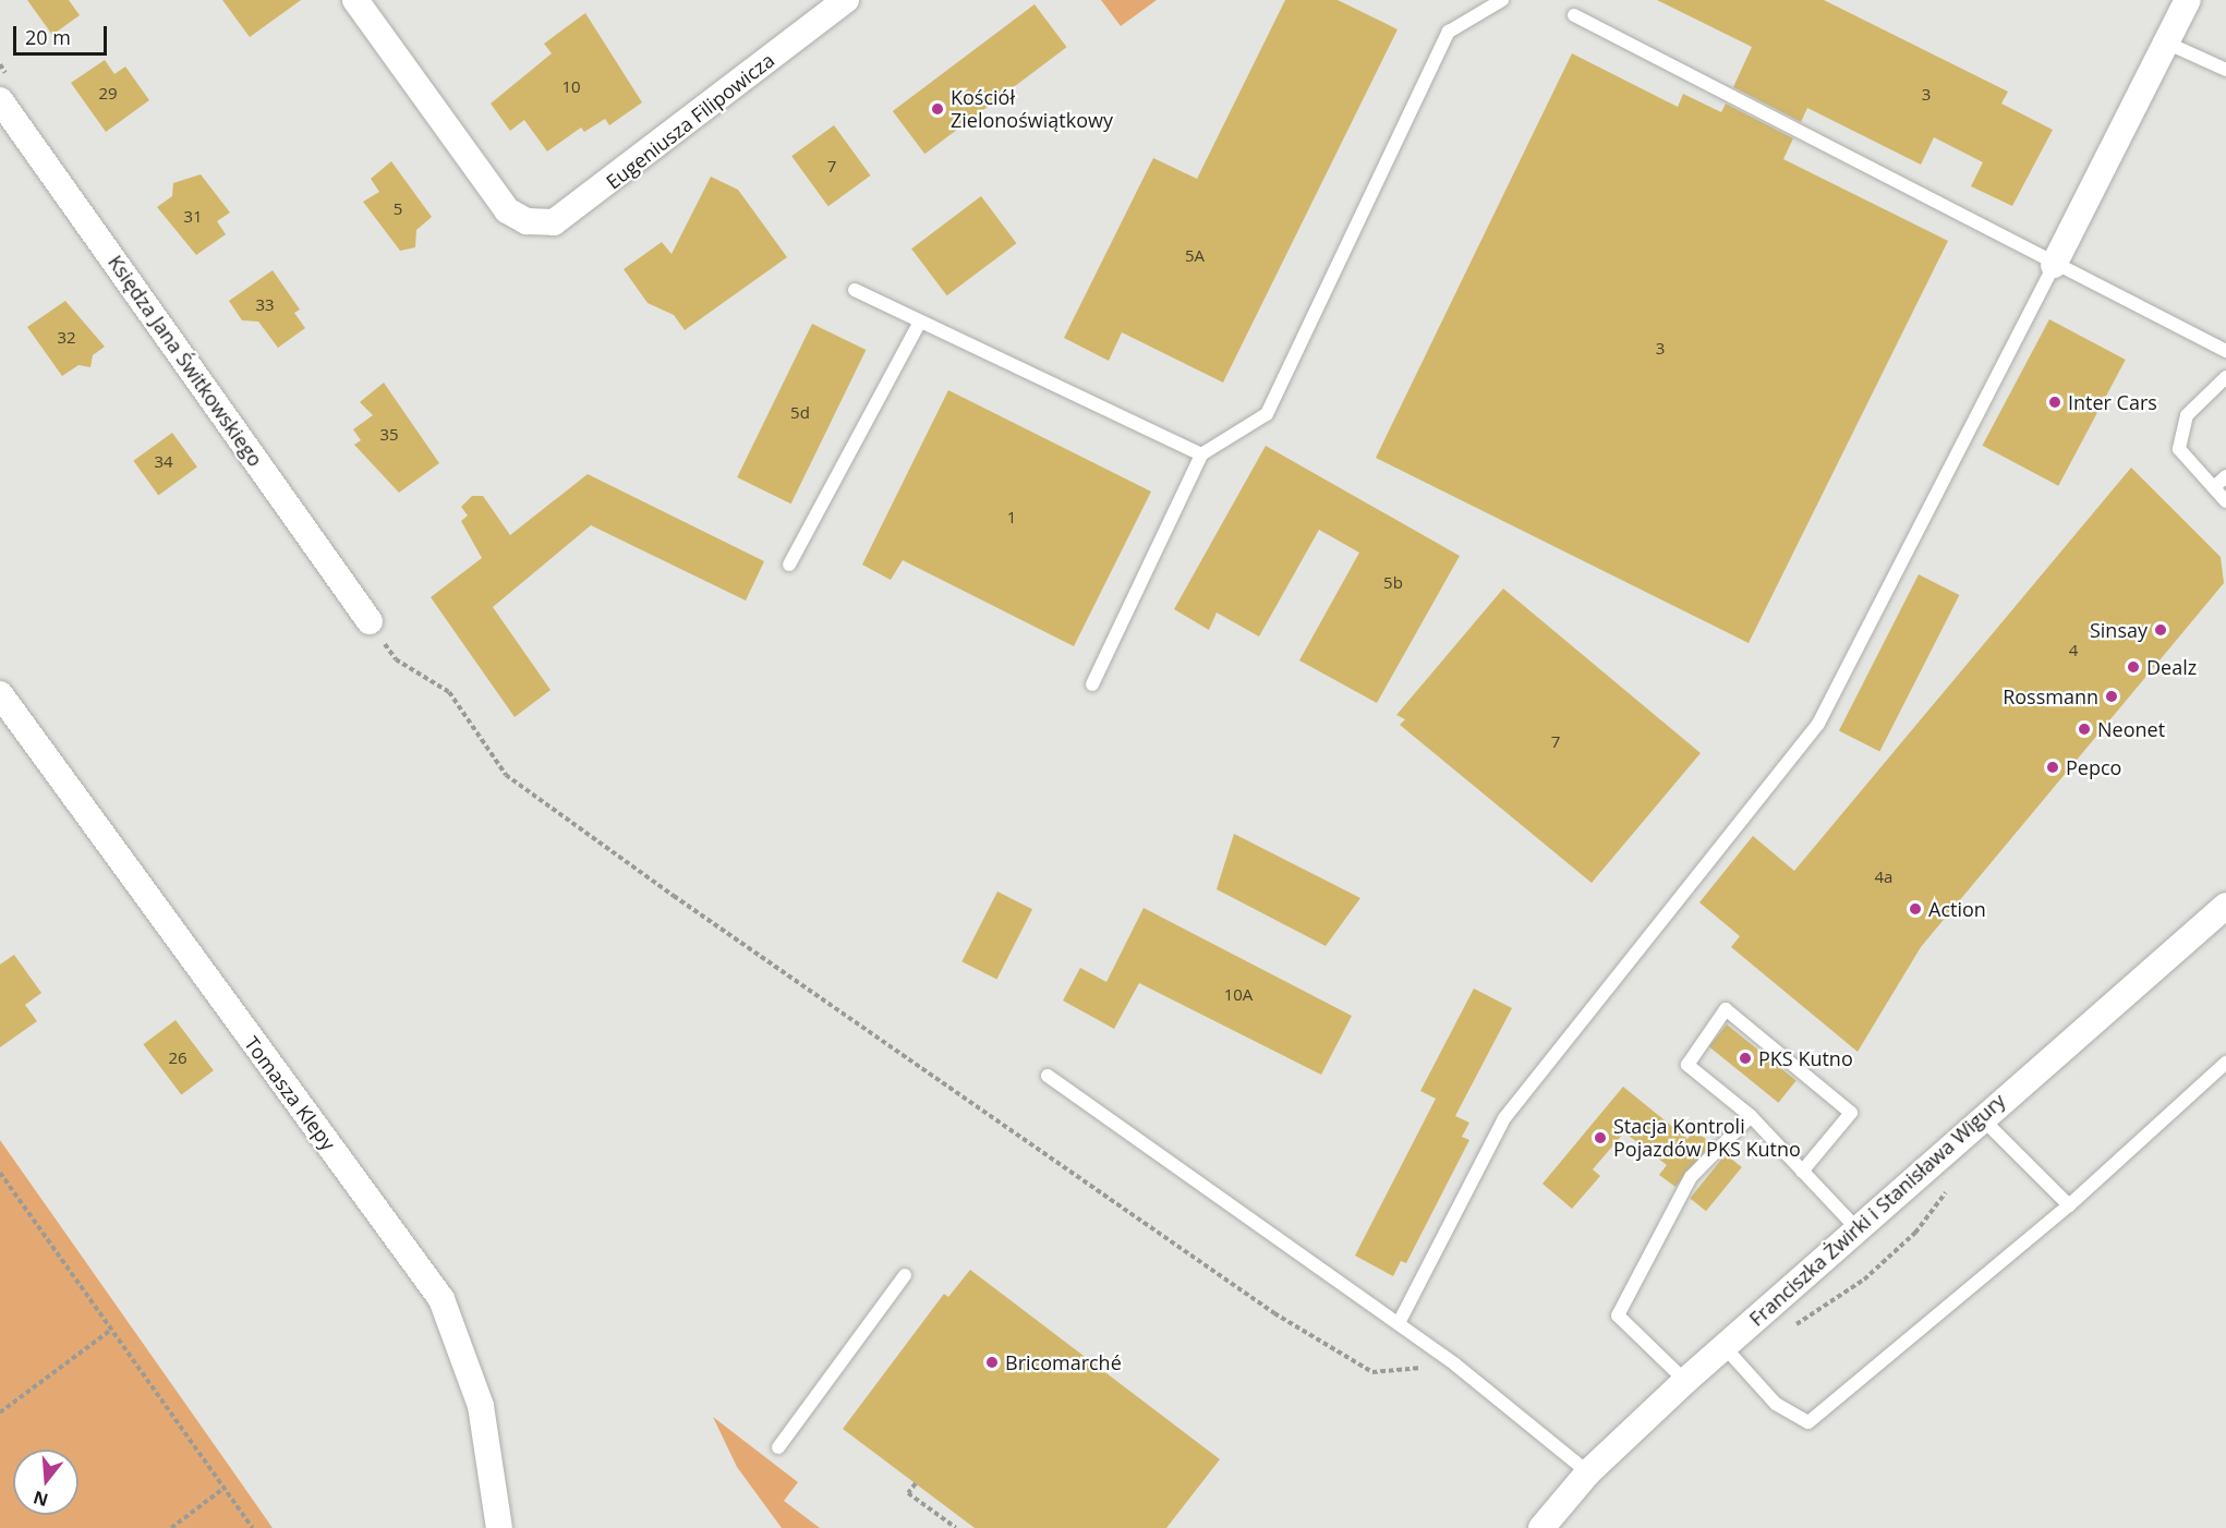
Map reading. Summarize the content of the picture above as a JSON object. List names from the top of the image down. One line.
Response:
{"streets":{"street":["Eugeniusza Filipowicza","Księdza Jana Świtkowskiego","Tomasza Klepy","Franciszka Żwirki i Stanisława Wigury"]},"places":["Kościół Zielonoświątkowy","Inter Cars","Sinsay","Dealz","Rossmann","Neonet","Pepco","Action","PKS Kutno","Stacja Kontroli Pojazdów PKS Kutno","Bricomarché"],"house_numbers":["10","29","3","7","5","31","5A","33","32","3","5d","35","34","1","5b","4","7","4a","10A","26"],"scale_bar":"20 m","north":"bottom"}
